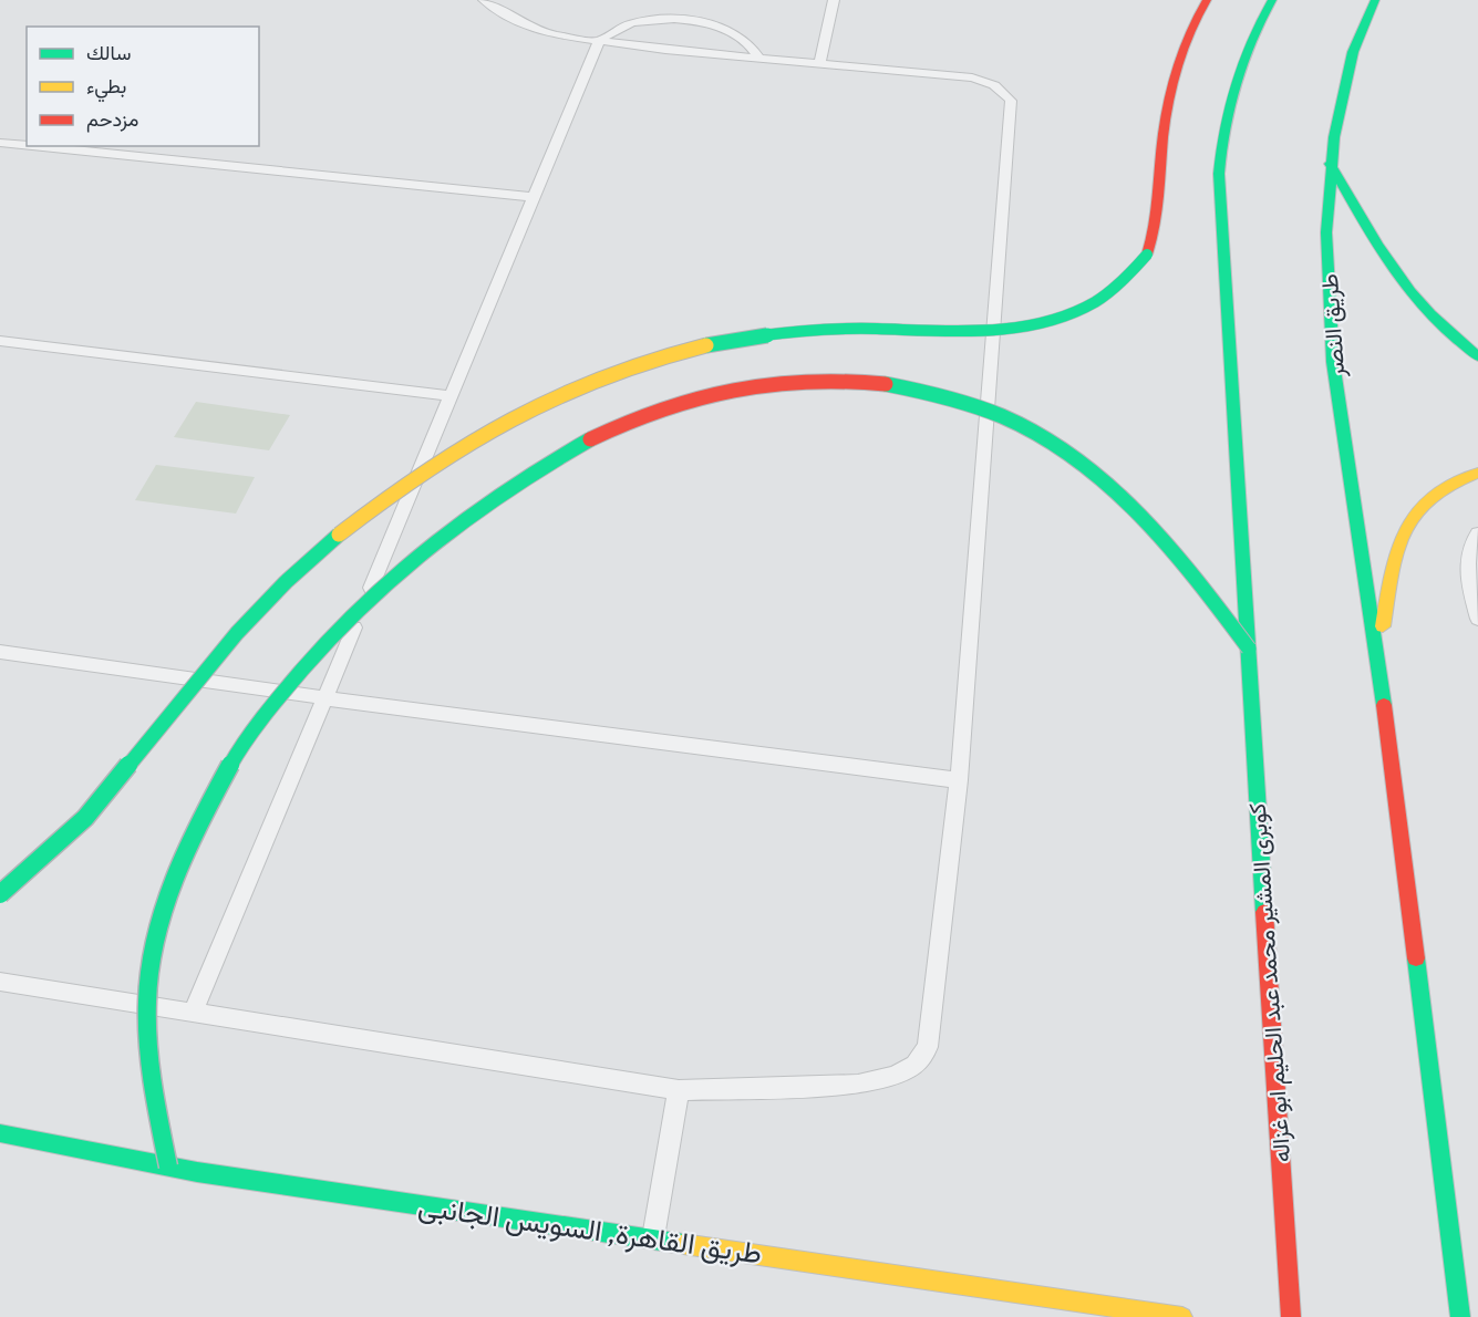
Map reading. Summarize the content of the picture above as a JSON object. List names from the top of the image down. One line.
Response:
{"streets":{"main road":["طريق النصر","كوبرى المشير محمد عبد الحليم ابو غزاله","طريق القاهرة, السويس الجانبى"]},"legend":["سالك","بطيء","مزدحم"]}
